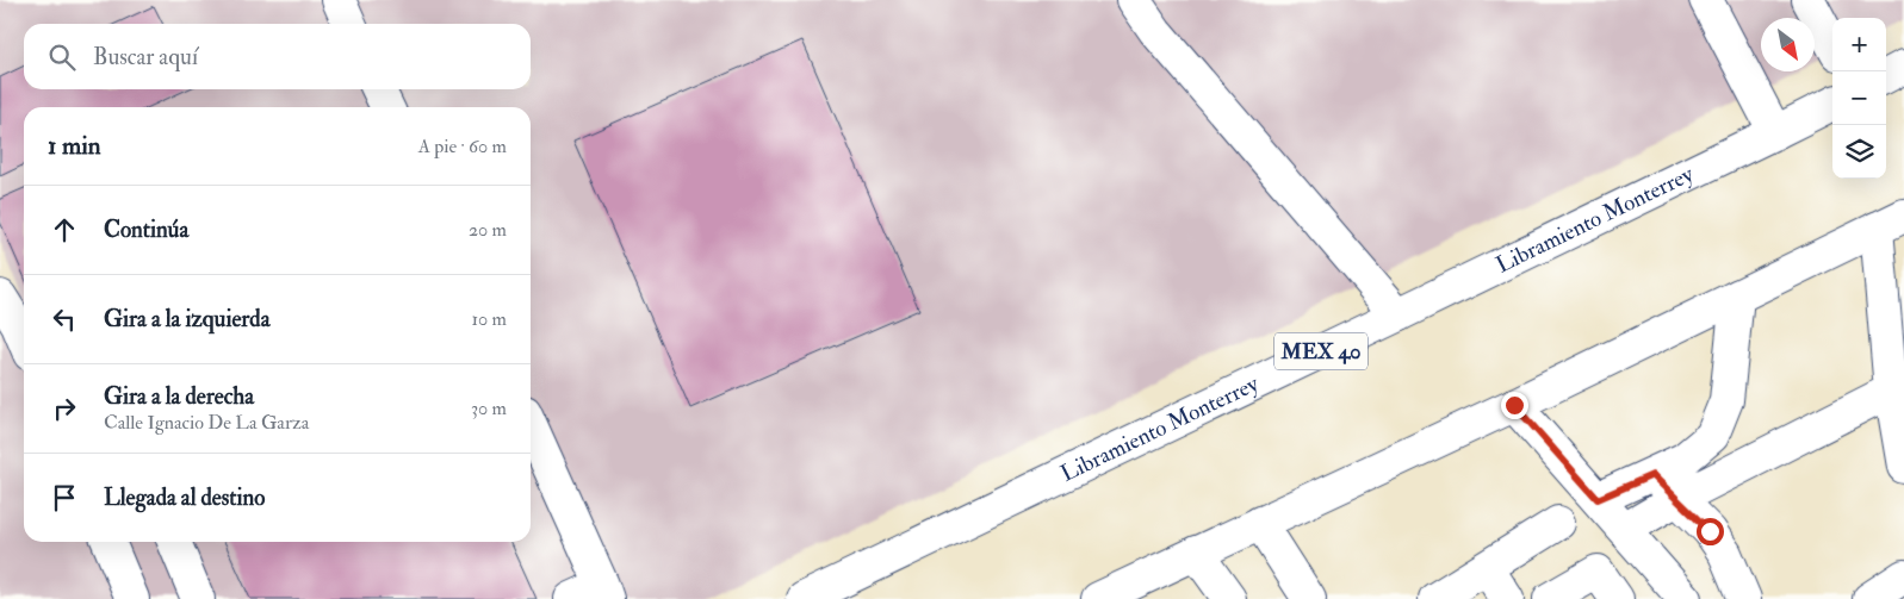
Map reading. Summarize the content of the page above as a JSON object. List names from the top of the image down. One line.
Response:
{"streets":{"main road":["Libramiento Monterrey","MEX 40"]},"north":"bottom right","page":{"map_buttons":["+","−"],"search":"Buscar aquí","heading":["1 min","A pie · 60 m"],"list":[["Continúa","20 m"],["Gira a la izquierda","10 m"],["Gira a la derecha","Calle Ignacio De La Garza","30 m"],"Llegada al destino"]}}
